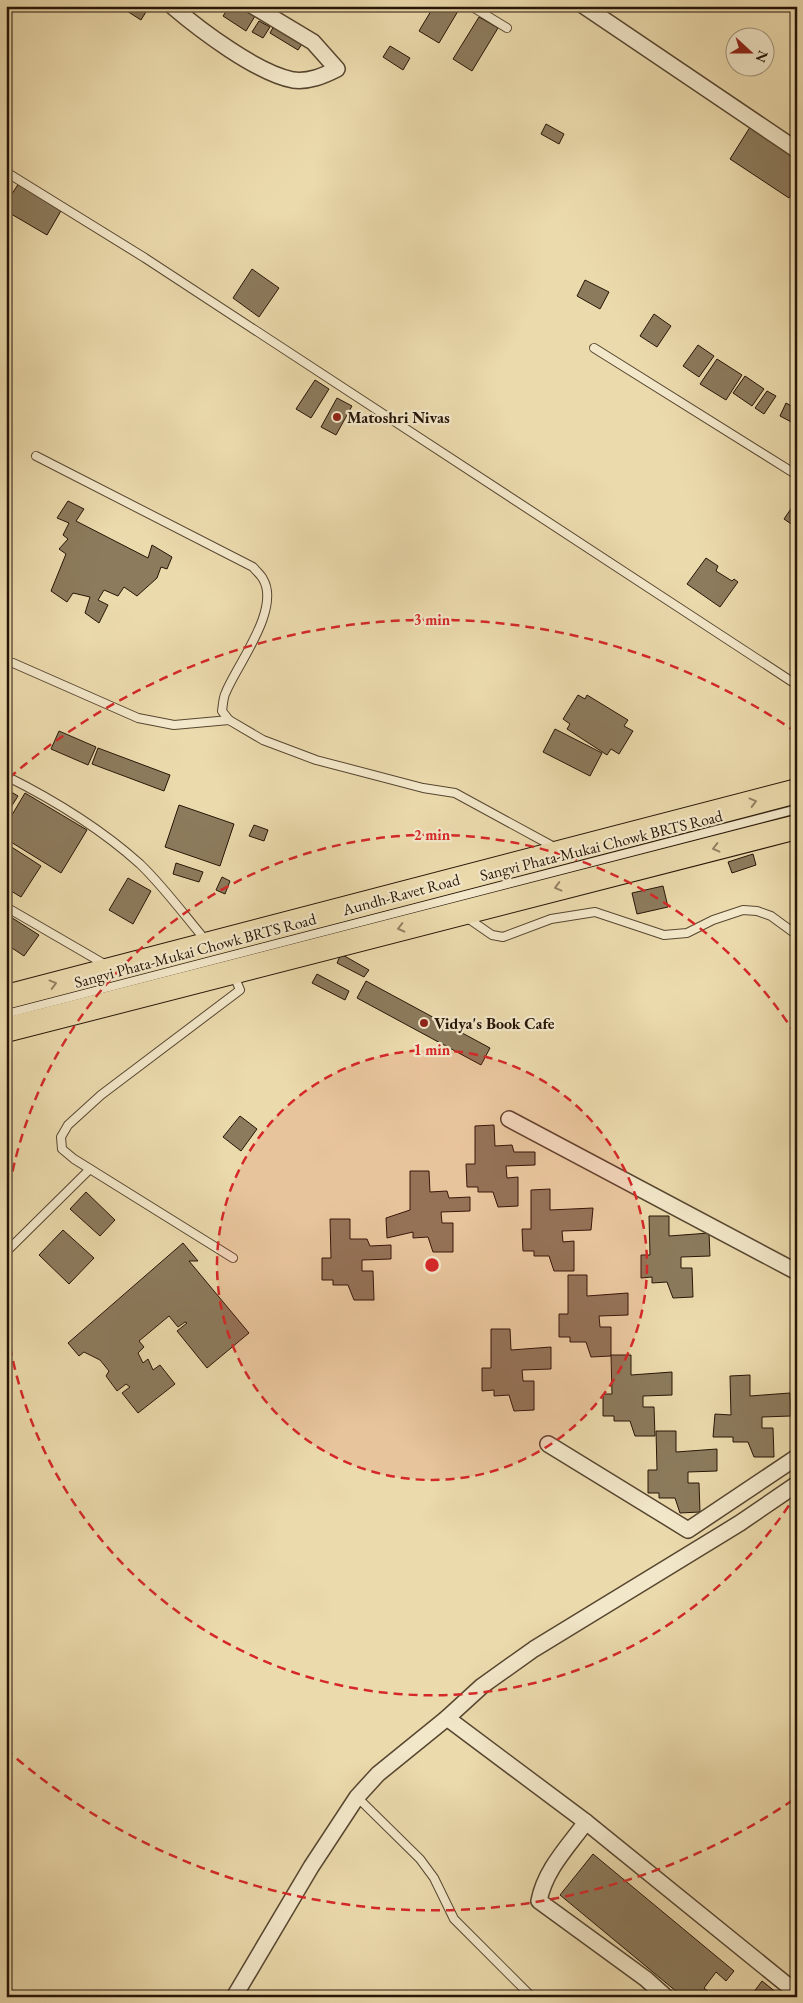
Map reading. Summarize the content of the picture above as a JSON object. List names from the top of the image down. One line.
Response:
{"streets":{"main road":["Aundh-Ravet Road"],"lane":["Sangvi Phata-Mukai Chowk BRTS Road"]},"crossings":[["Sangvi Phata-Mukai Chowk BRTS Road","Aundh-Ravet Road"]],"places":["Matoshri Nivas","Vidya's Book Cafe"],"north":"right","rings":["3 min","2 min","1 min"]}
